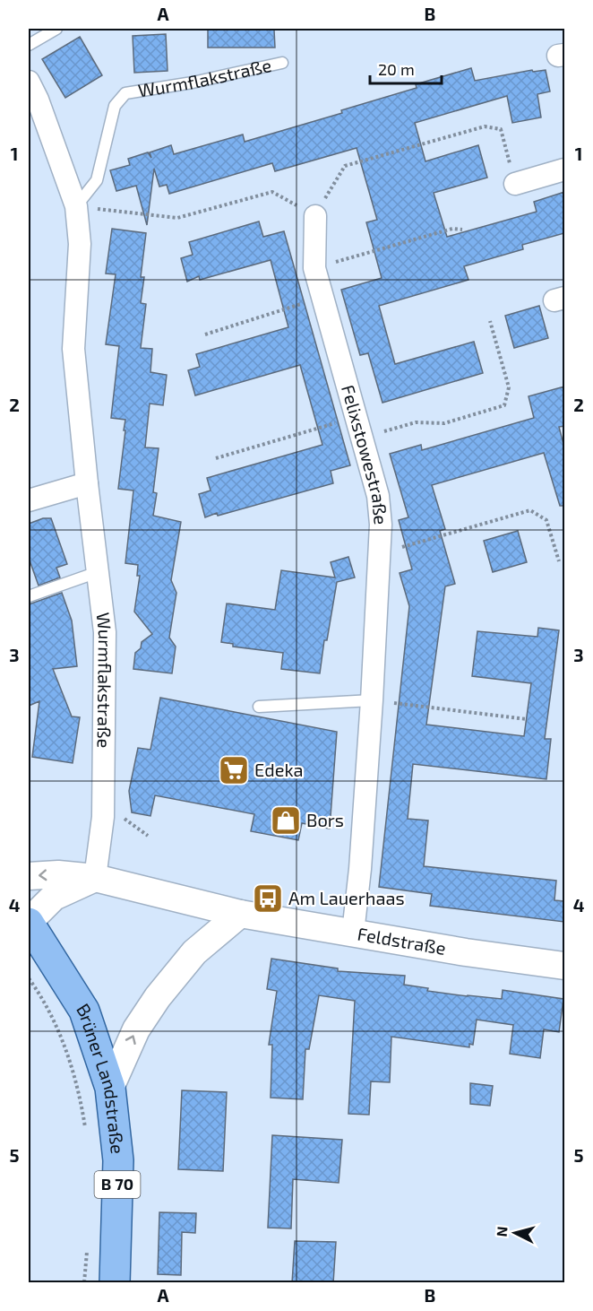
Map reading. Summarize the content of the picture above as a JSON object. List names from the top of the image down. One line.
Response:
{"streets":{"main road":["Brüner Landstraße","B 70"],"street":["Wurmflakstraße","Felixstowestraße","Feldstraße"]},"crossings":[["Wurmflakstraße","Feldstraße"],["Felixstowestraße","Feldstraße"]],"places":{"supermarket":["Edeka"],"shop":["Bors"],"bus stop":["Am Lauerhaas"]},"scale_bar":"20 m","north":"left","grid":{"columns":["A","B"],"rows":["1","2","3","4","5"]}}
